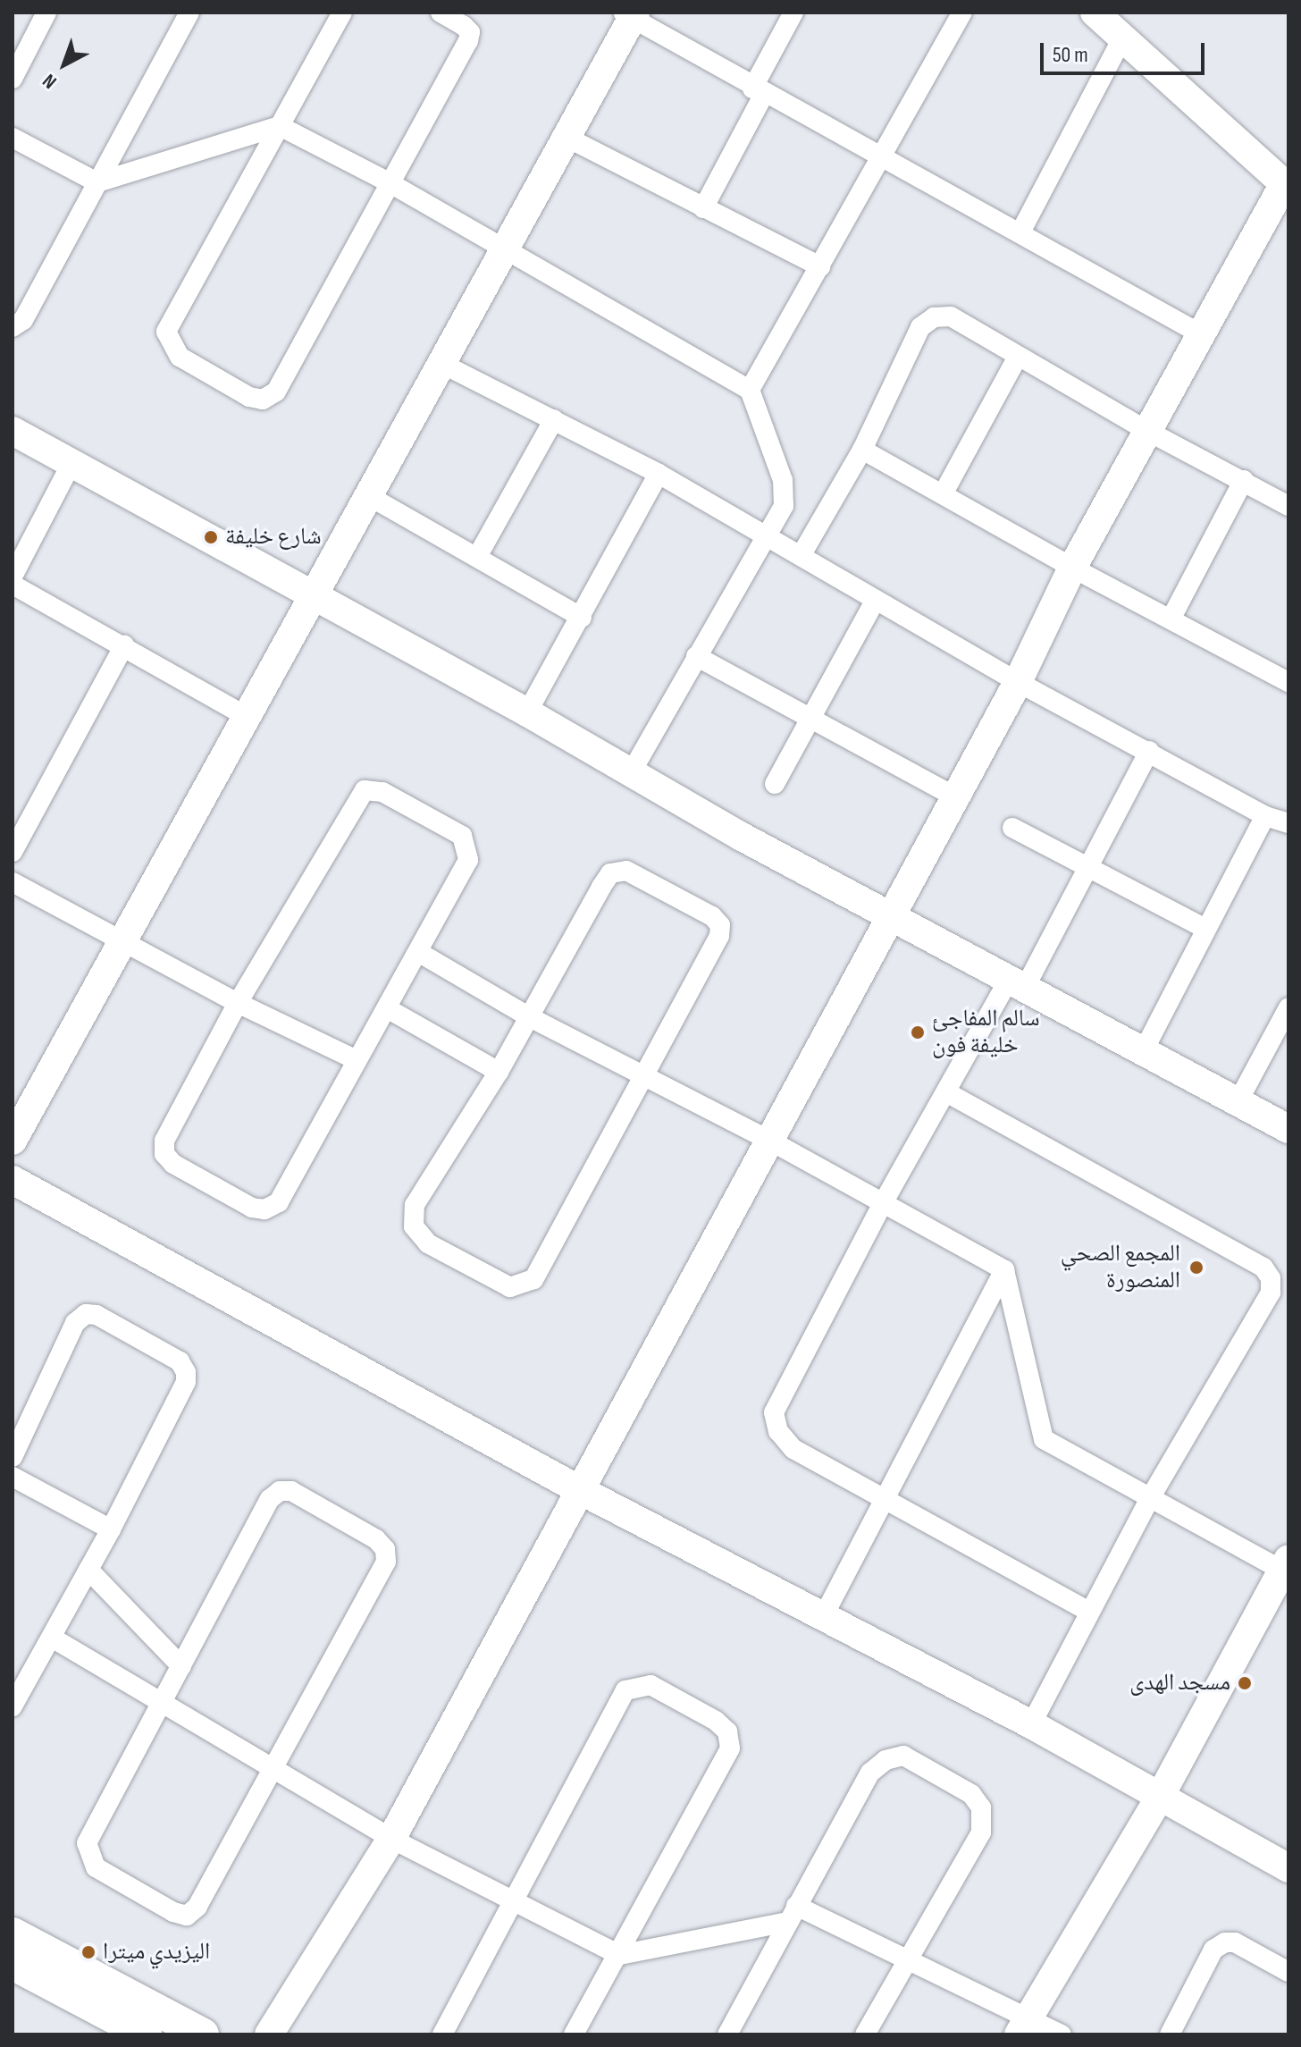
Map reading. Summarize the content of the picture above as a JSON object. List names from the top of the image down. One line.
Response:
{"places":["شارع خليفة","سالم المفاجئ خليفة فون","المجمع الصحي المنصورة","مسجد الهدى","اليزيدي ميترا"],"scale_bar":"50 m","north":"bottom left"}
